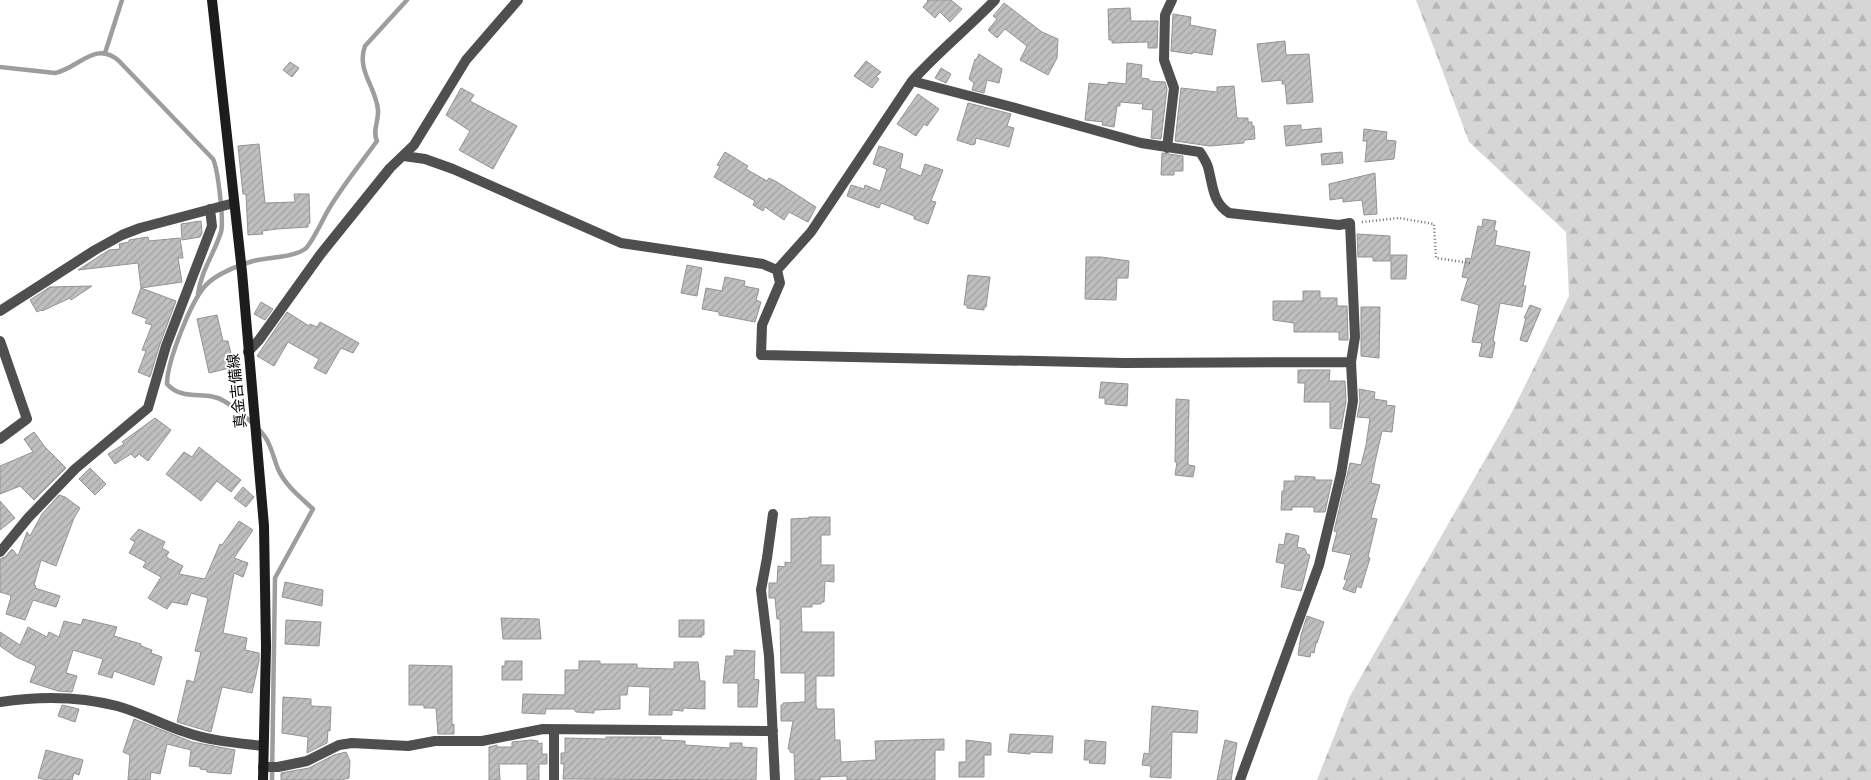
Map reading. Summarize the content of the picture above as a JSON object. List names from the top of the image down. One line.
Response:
{"streets":{"main road":["真金吉備線"]}}
